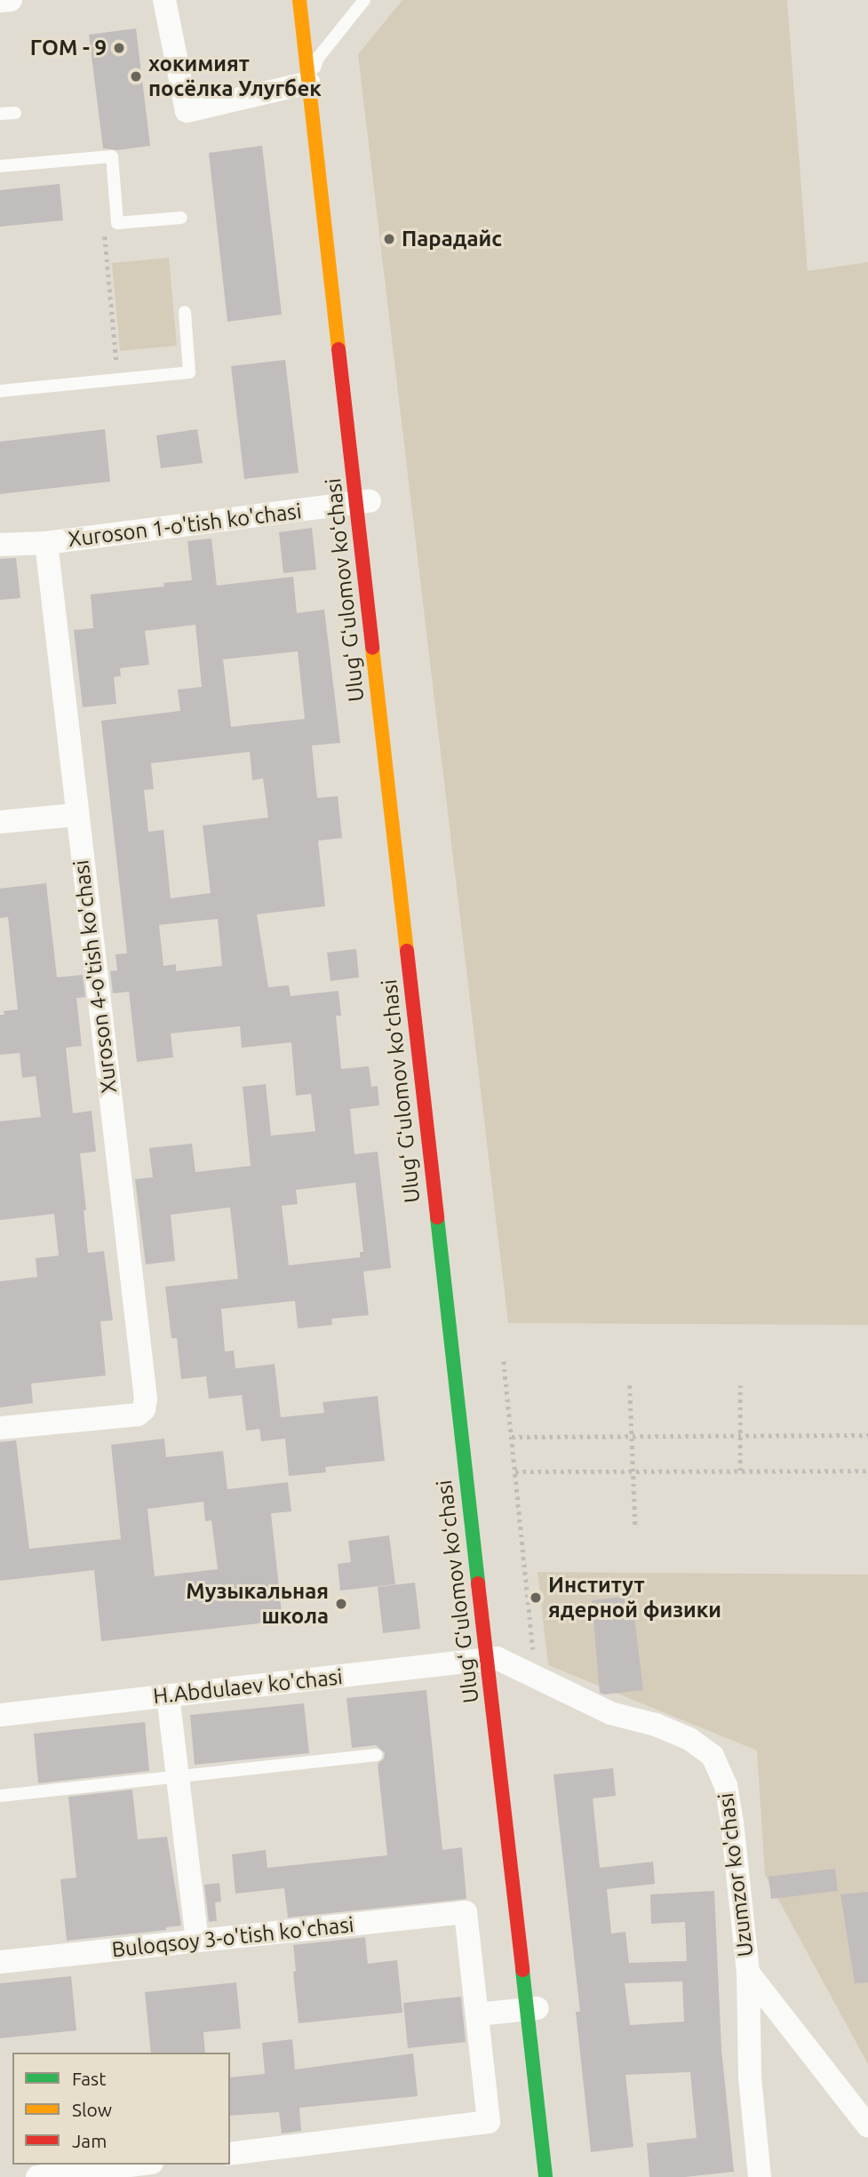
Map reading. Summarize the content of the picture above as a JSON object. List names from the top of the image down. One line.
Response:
{"streets":{"main road":["Ulugʻ Gʻulomov koʻchasi"],"street":["Хuroson 1-o'tish ko'chasi","Xuroson 4-o'tish ko'chasi","H.Abdulaev ko'chasi","Uzumzor ko'chasi","Buloqsoy 3-o'tish ko'chasi"]},"crossings":[["Хuroson 1-o'tish ko'chasi","Ulugʻ Gʻulomov koʻchasi"],["Хuroson 1-o'tish ko'chasi","Xuroson 4-o'tish ko'chasi"],["Ulugʻ Gʻulomov koʻchasi","H.Abdulaev ko'chasi"],["Ulugʻ Gʻulomov koʻchasi","Uzumzor ko'chasi"],["H.Abdulaev ko'chasi","Uzumzor ko'chasi"]],"places":["ГОМ - 9","хокимият посёлка Улугбек","Парадайс","Институт ядерной физики","Музыкальная школа"],"legend":["Fast","Slow","Jam"]}
